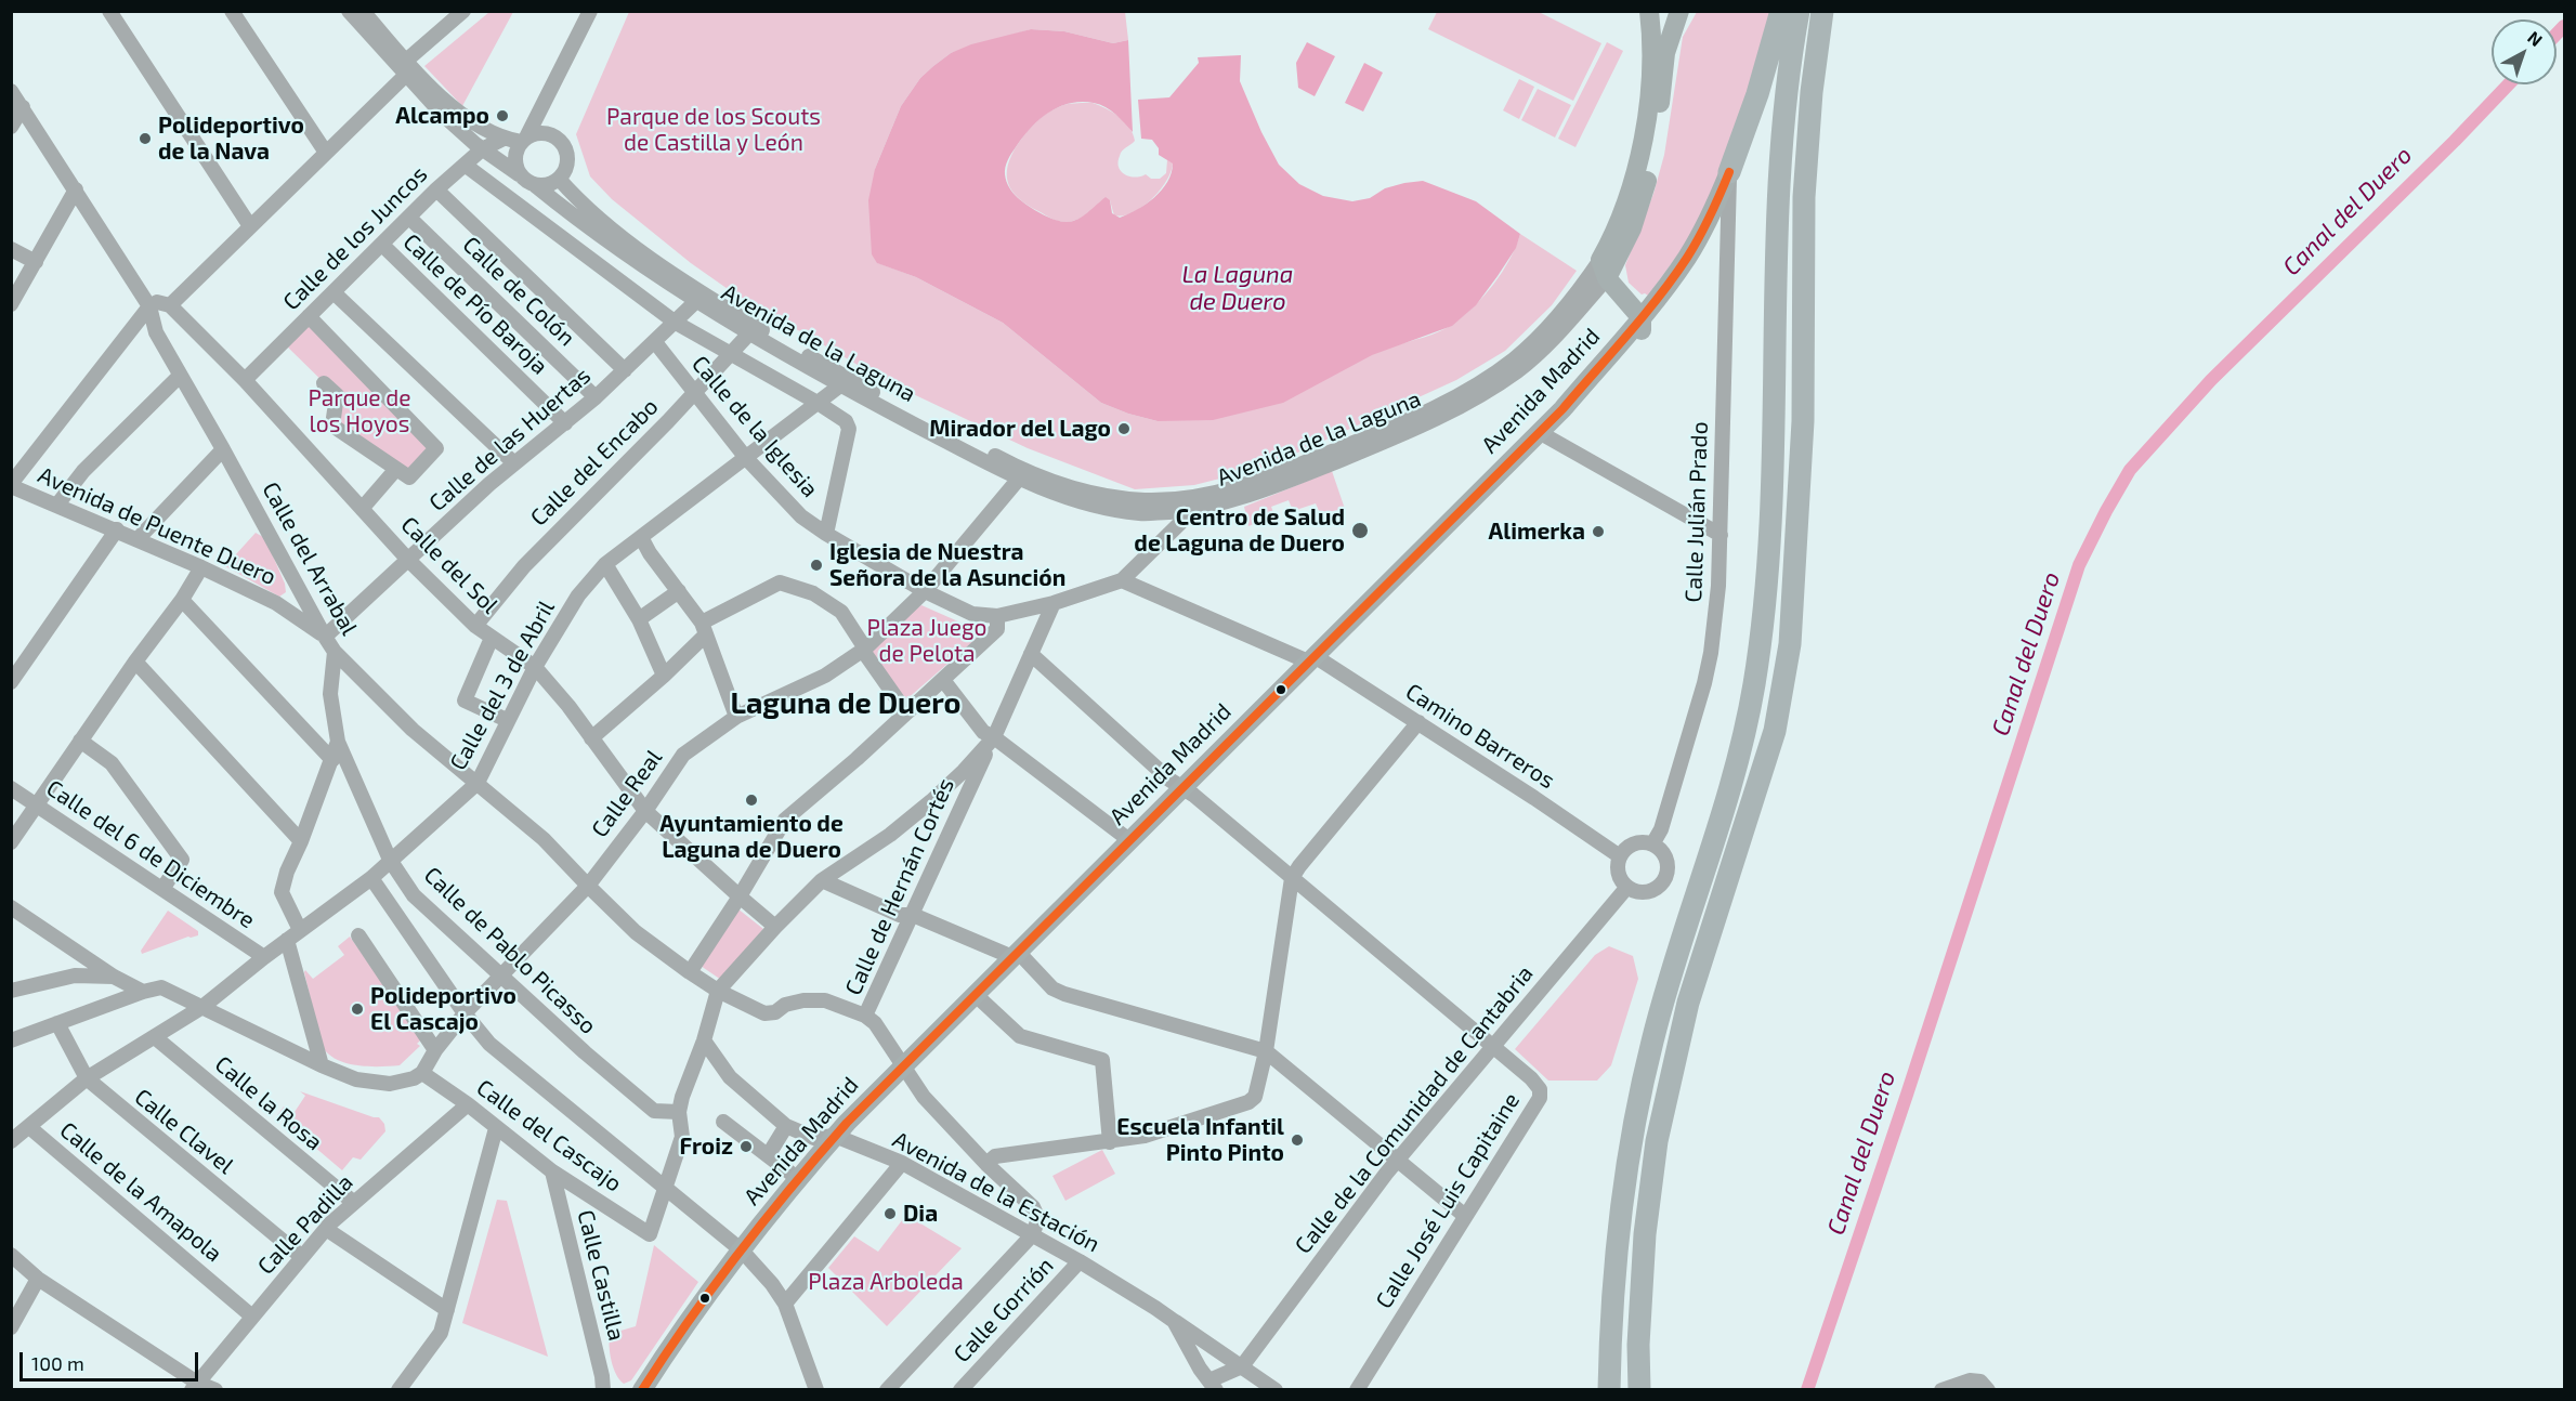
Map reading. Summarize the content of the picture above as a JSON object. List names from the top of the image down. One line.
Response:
{"streets":{"main road":["Avenida de la Laguna","Avenida Madrid"],"street":["Calle de los Juncos","Calle de Colón","Calle de Pío Baroja","Calle de la Iglesia","Calle de las Huertas","Calle del Encabo","Calle Julián Prado","Avenida de Puente Duero","Calle del Arrabal","Calle del Sol","Calle del 3 de Abril","Camino Barreros","Calle Real","Calle del 6 de Diciembre","Calle de Hernán Cortés","Calle de Pablo Picasso","Calle la Rosa","Calle de la Comunidad de Cantabria","Calle Clavel","Calle del Cascajo","Calle de la Amapola","Avenida de la Estación","Calle José Luis Capitaine","Calle Padilla","Calle Castilla","Calle Gorrión"]},"crossings":[["Calle de los Juncos","Calle de Colón"],["Calle de los Juncos","Calle de Pío Baroja"],["Calle de los Juncos","Calle del Sol"],["Calle de Colón","Calle de las Huertas"],["Calle de Pío Baroja","Calle de las Huertas"],["Avenida de la Laguna","Calle de las Huertas"],["Avenida de la Laguna","Calle del Encabo"],["Avenida de la Laguna","Calle del 3 de Abril"],["Avenida de la Laguna","Calle Real"],["Avenida Madrid","Camino Barreros"],["Avenida Madrid","Avenida de la Estación"],["Avenida Madrid","Calle José Luis Capitaine"],["Calle de la Iglesia","Calle de las Huertas"],["Calle de la Iglesia","Calle del Encabo"],["Calle de la Iglesia","Calle del 3 de Abril"],["Calle de la Iglesia","Calle Real"],["Calle de las Huertas","Avenida de Puente Duero"],["Calle de las Huertas","Calle del Arrabal"],["Calle de las Huertas","Calle del Sol"],["Calle del Encabo","Calle del Sol"],["Calle Julián Prado","Camino Barreros"],["Calle Julián Prado","Calle de la Comunidad de Cantabria"],["Avenida de Puente Duero","Calle del Arrabal"],["Calle del Arrabal","Calle del 3 de Abril"],["Calle del Arrabal","Calle Real"],["Calle del Arrabal","Calle de Hernán Cortés"],["Calle del Sol","Calle del 3 de Abril"],["Calle del Sol","Calle Real"],["Calle del 3 de Abril","Calle del 6 de Diciembre"],["Calle del 3 de Abril","Calle de Pablo Picasso"],["Calle del 3 de Abril","Calle la Rosa"],["Calle del 3 de Abril","Calle Clavel"],["Calle del 3 de Abril","Calle de la Amapola"],["Camino Barreros","Calle de la Comunidad de Cantabria"],["Calle Real","Calle de Pablo Picasso"],["Calle Real","Calle del Cascajo"],["Calle la Rosa","Calle Padilla"],["Calle de la Comunidad de Cantabria","Calle José Luis Capitaine"],["Calle Clavel","Calle Padilla"],["Calle del Cascajo","Calle Padilla"],["Calle del Cascajo","Calle Castilla"],["Calle de la Amapola","Calle Padilla"],["Avenida de la Estación","Calle Gorrión"]],"districts":["Laguna de Duero"],"water":["Canal del Duero","La Laguna de Duero"],"parks":["Parque de los Scouts de Castilla y León","Parque de los Hoyos","Plaza Juego de Pelota","Plaza Arboleda"],"places":["Alcampo","Polideportivo de la Nava","Mirador del Lago","Centro de Salud de Laguna de Duero","Alimerka","Iglesia de Nuestra Señora de la Asunción","Ayuntamiento de Laguna de Duero","Polideportivo El Cascajo","Escuela Infantil Pinto Pinto","Froiz","Dia"],"scale_bar":"100 m","north":"top right"}
